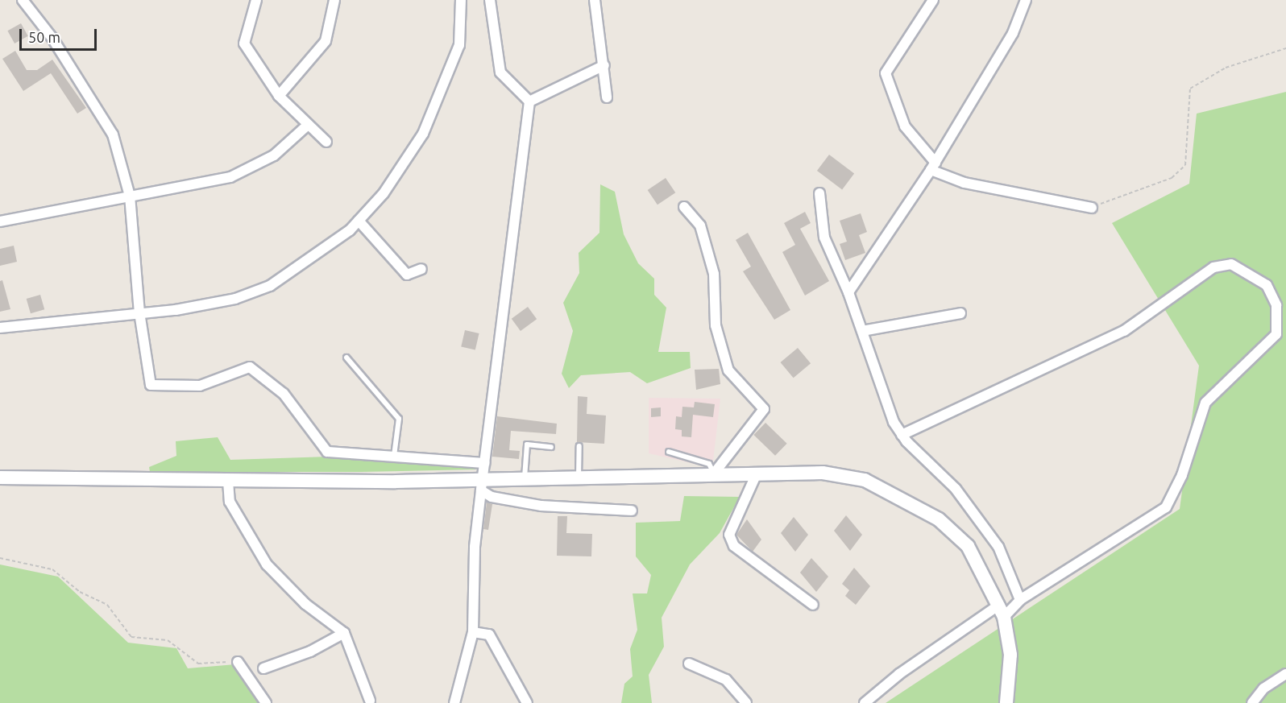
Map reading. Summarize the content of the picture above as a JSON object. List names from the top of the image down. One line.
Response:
{"scale_bar":"50 m"}
